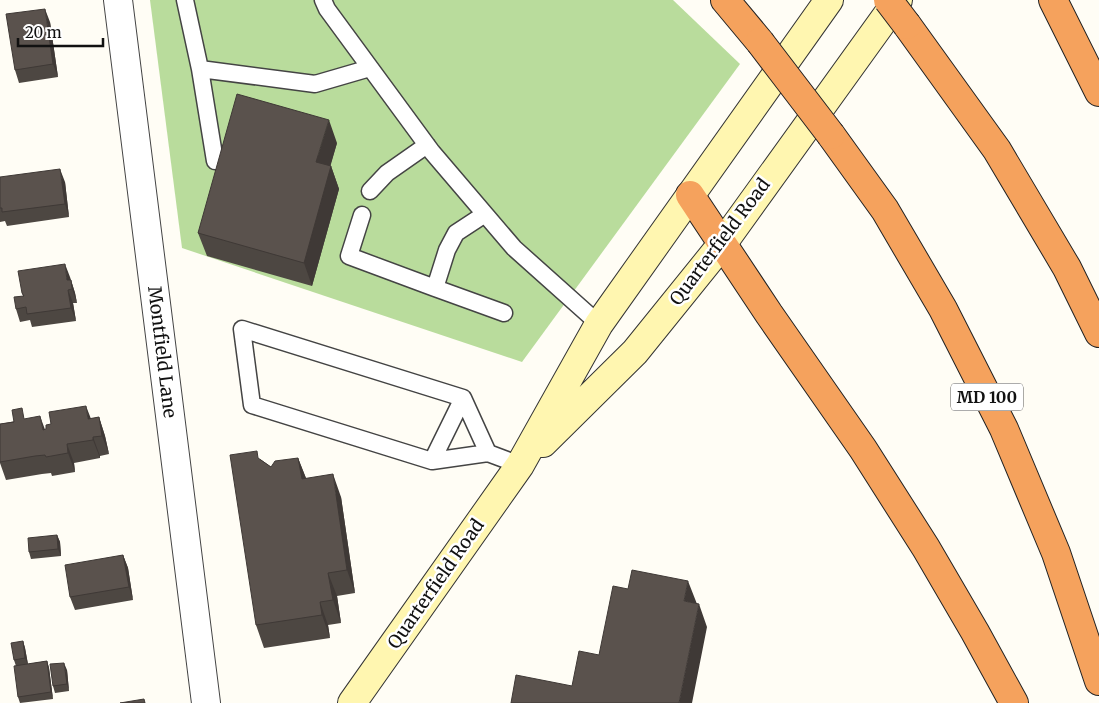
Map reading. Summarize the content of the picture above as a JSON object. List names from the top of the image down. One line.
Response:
{"streets":{"highway":["MD 100"],"main road":["Quarterfield Road"],"street":["Montfield Lane"]},"scale_bar":"20 m"}
